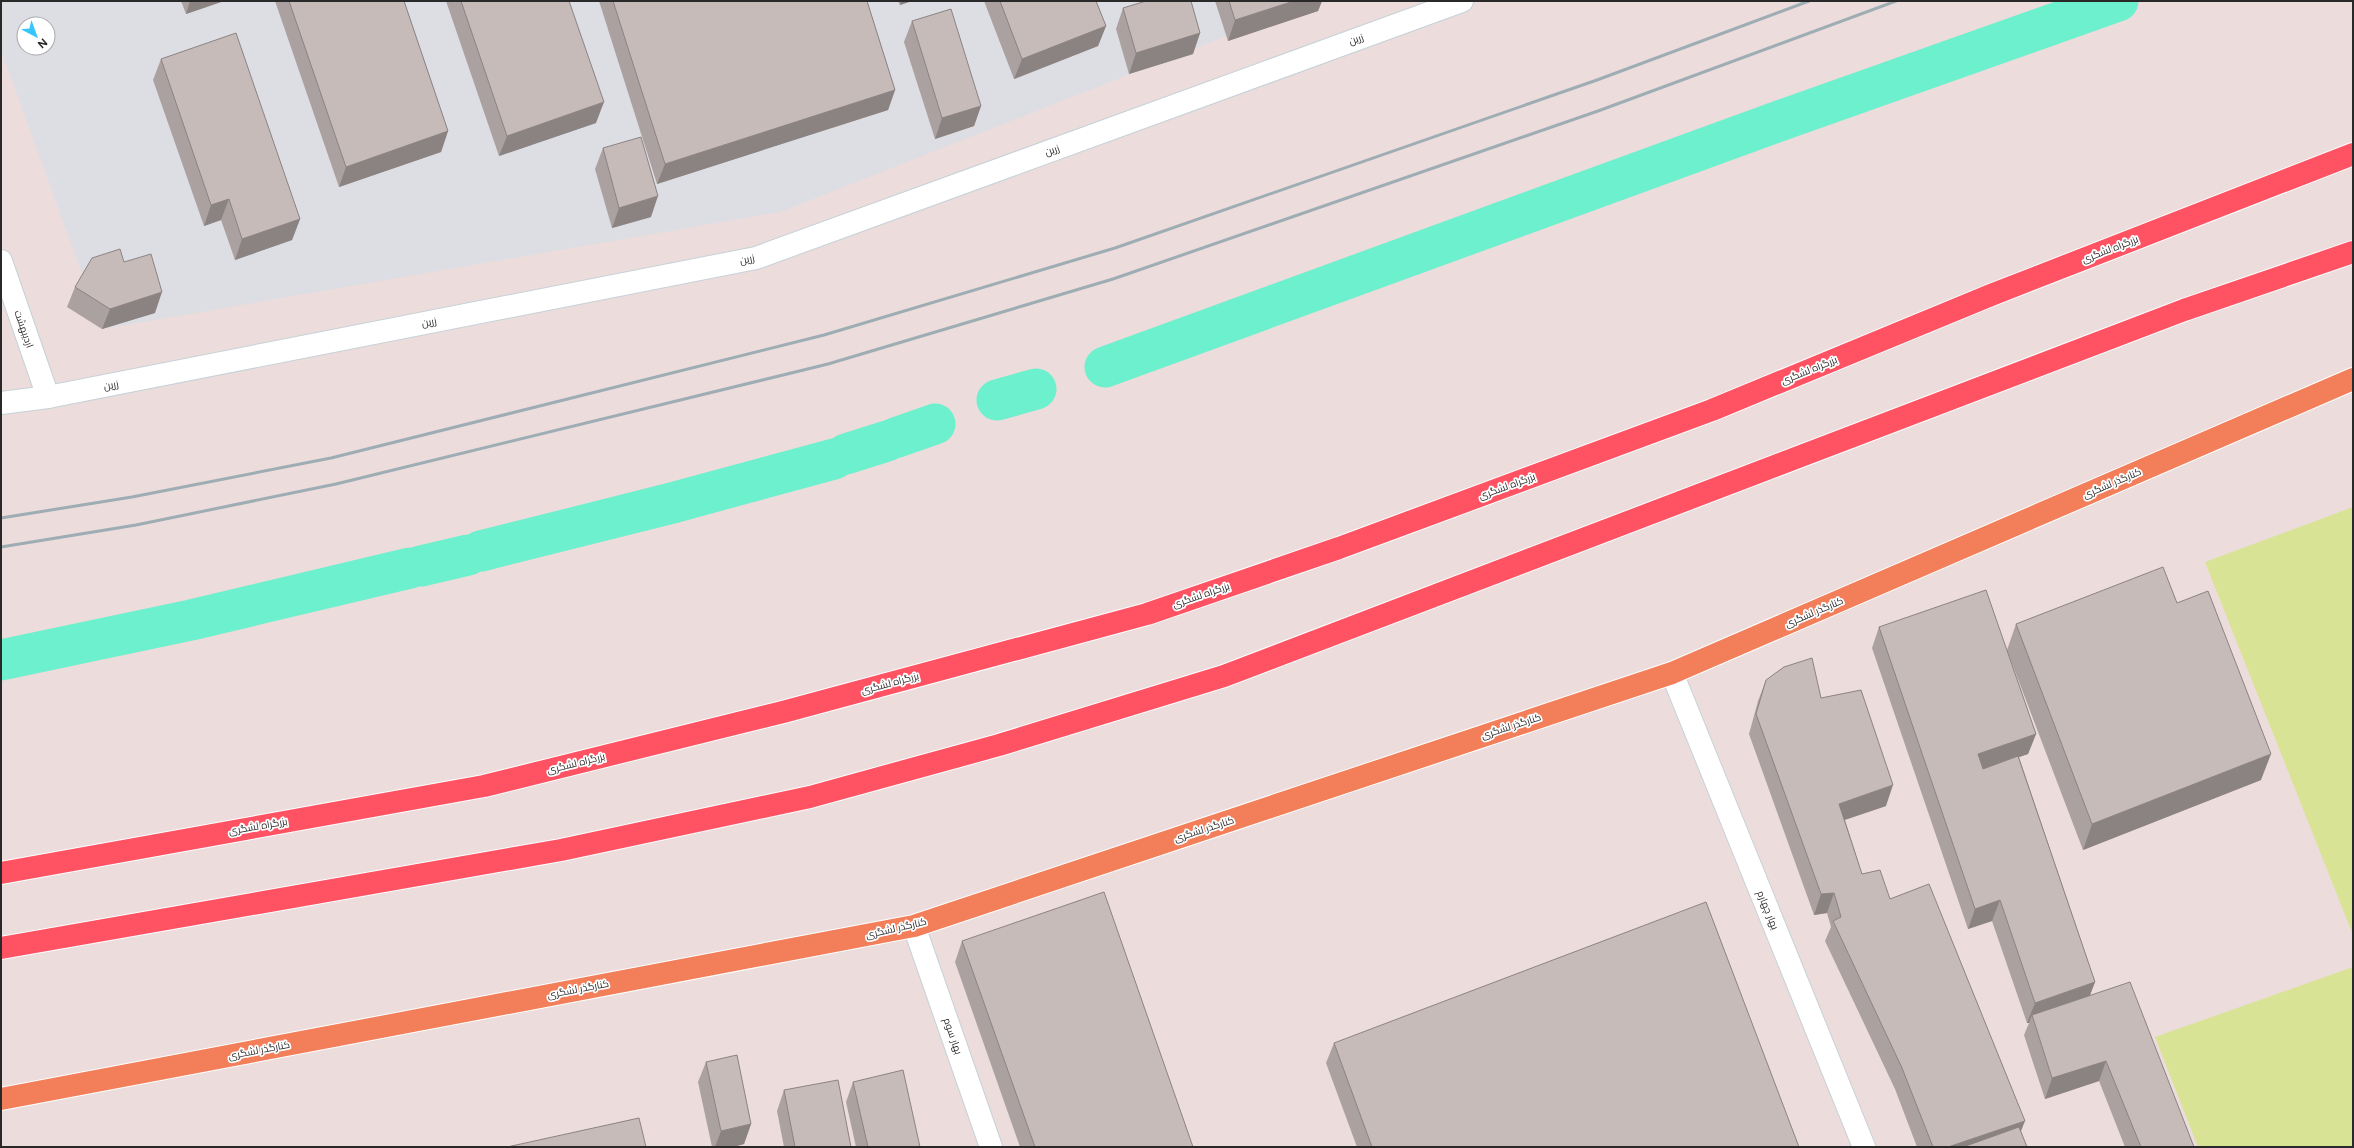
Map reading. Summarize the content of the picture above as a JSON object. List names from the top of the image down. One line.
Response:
{"streets":{"highway":["بزرگراه لشگری"],"main road":["کنارگذر لشگری"],"street":["زرین","اردیبهشت","بهار چهارم","بهار سوم"]},"crossings":[["زرین","اردیبهشت"],["کنارگذر لشگری","بهار چهارم"],["کنارگذر لشگری","بهار سوم"]],"north":"bottom right"}
